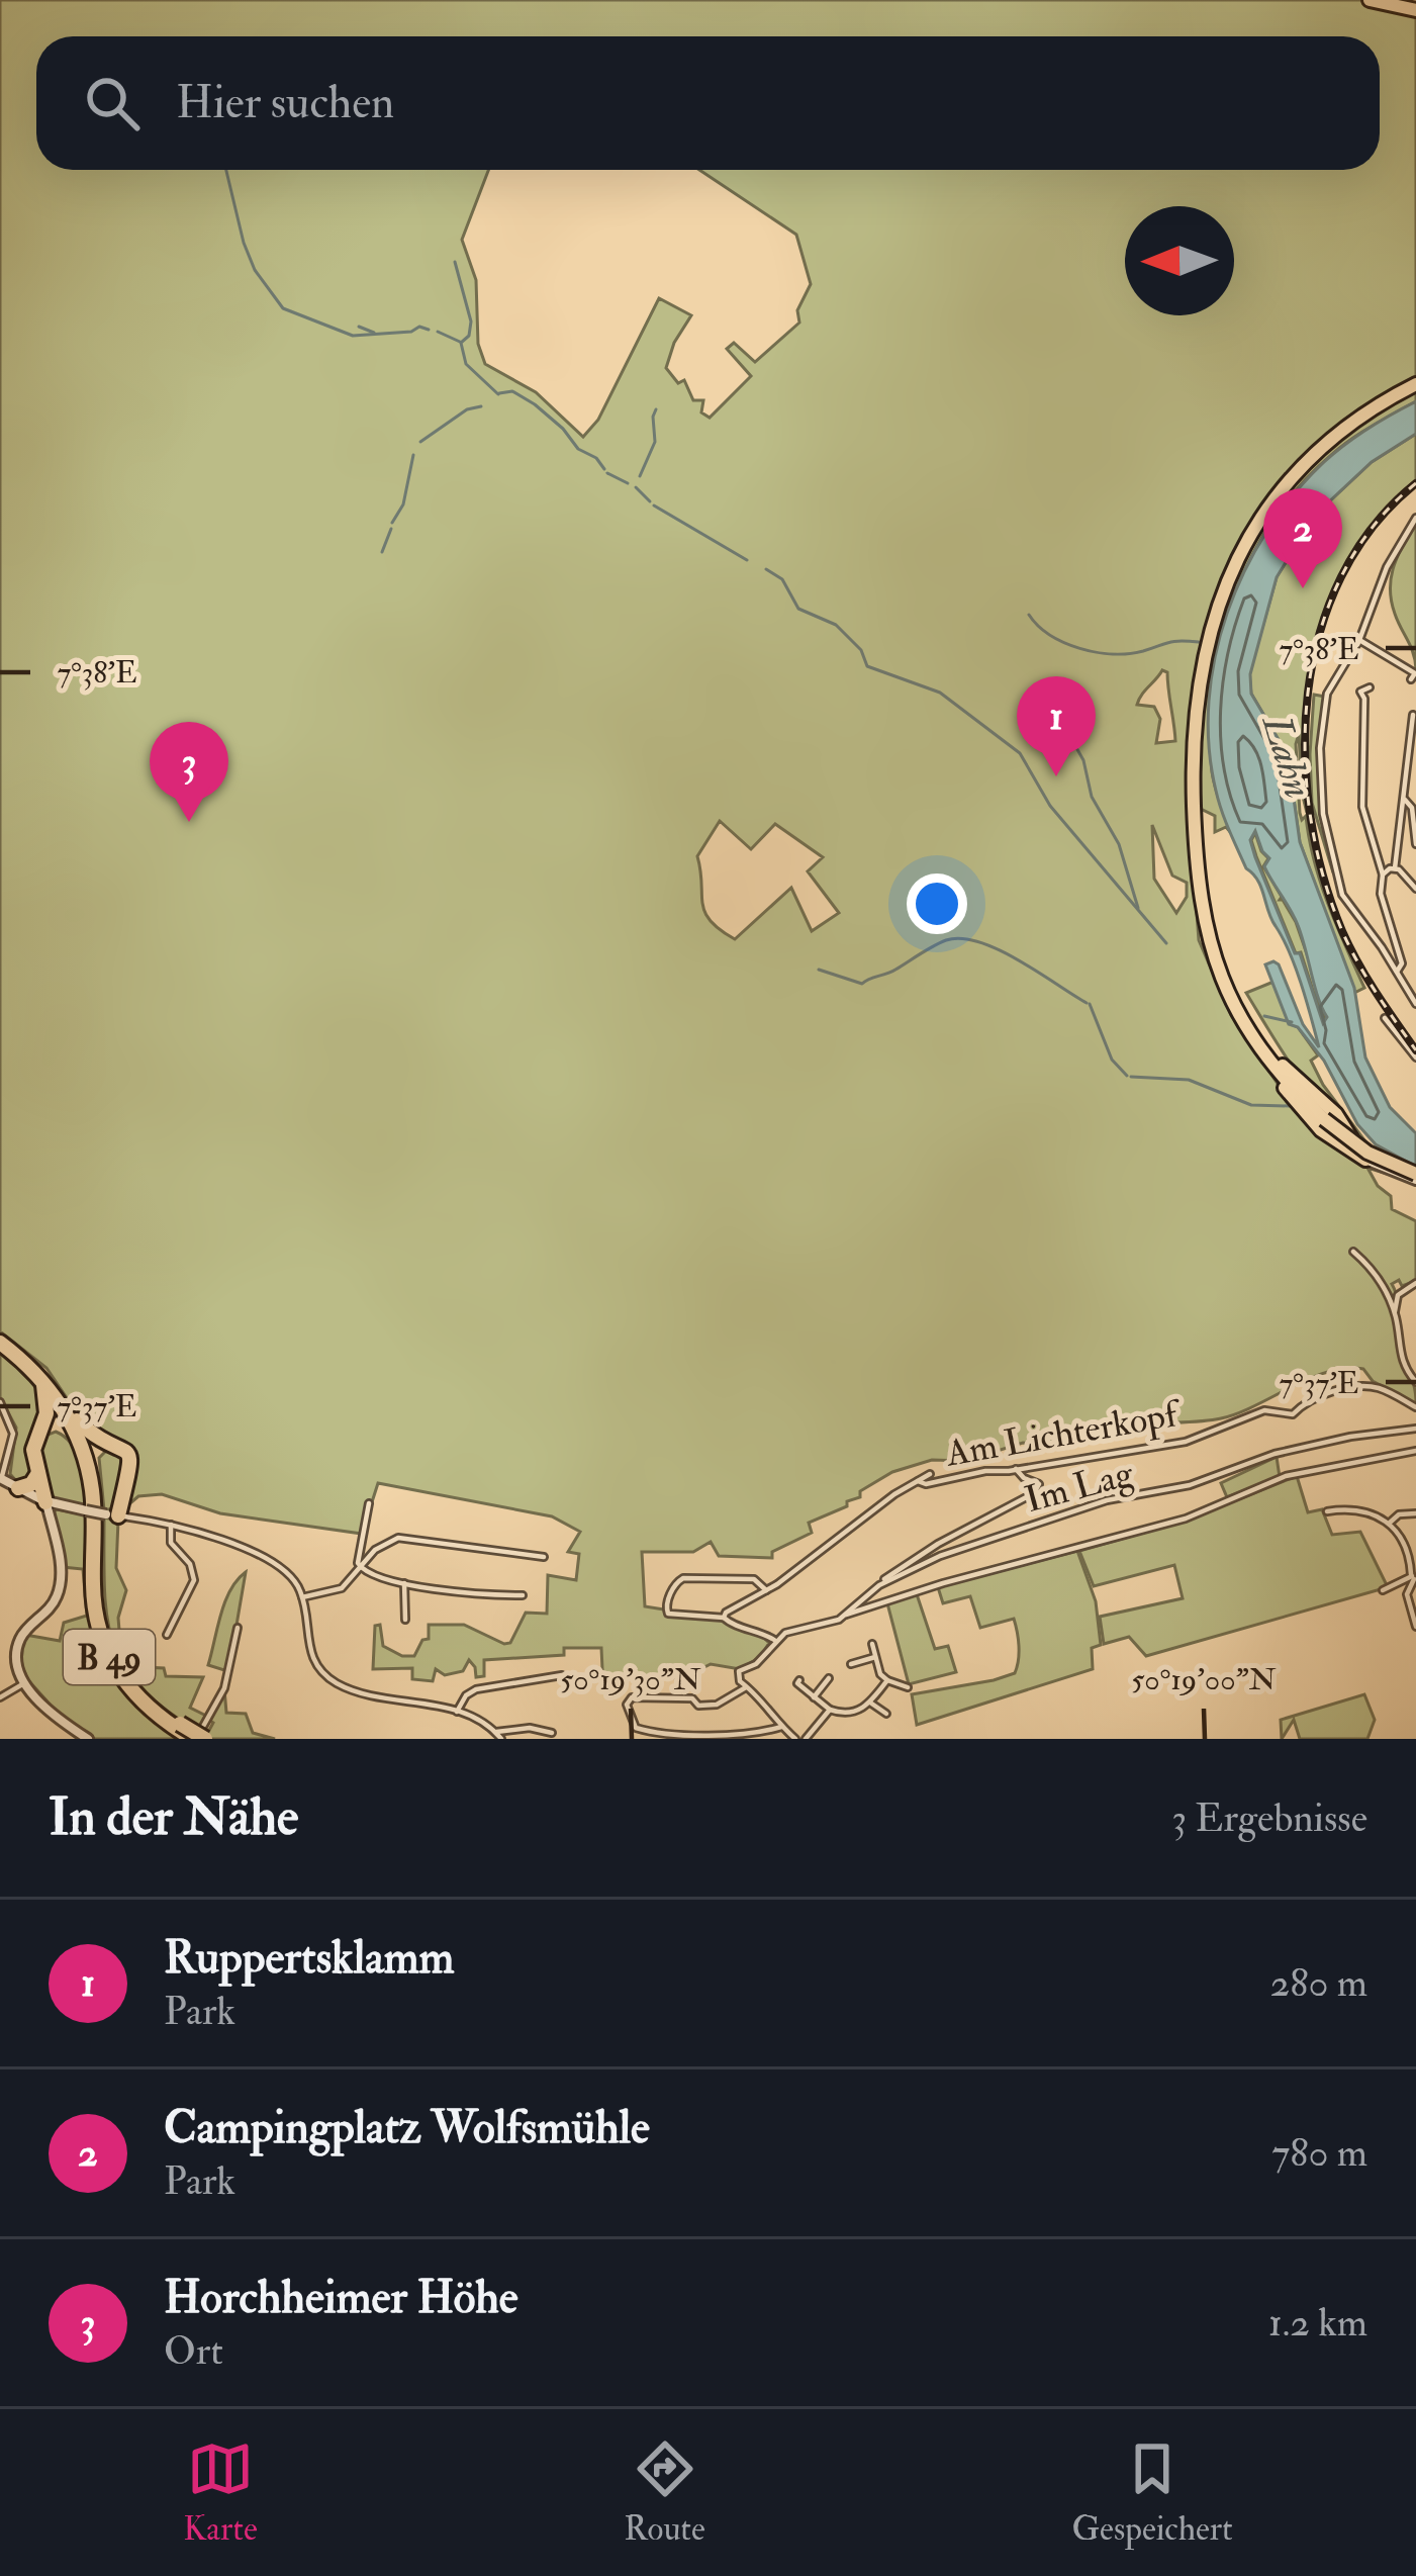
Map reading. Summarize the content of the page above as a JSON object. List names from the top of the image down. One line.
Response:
{"streets":{"highway":["B 49"],"street":["Am Lichterkopf","Im Lag"]},"water":["Lahn"],"north":"left","page":{"search":"Hier suchen","pins":["2","1","3"],"heading":["In der Nähe","3 Ergebnisse"],"list":[{"mark":"1","name":"Ruppertsklamm","note":"Park","value":"280 m"},{"mark":"2","name":"Campingplatz Wolfsmühle","note":"Park","value":"780 m"},{"mark":"3","name":"Horchheimer Höhe","note":"Ort","value":"1.2 km"}],"nav":["Karte","Route","Gespeichert"]},"coordinates":["7°38'E","7°37'E","50°19'30\"N","50°19'00\"N"]}
